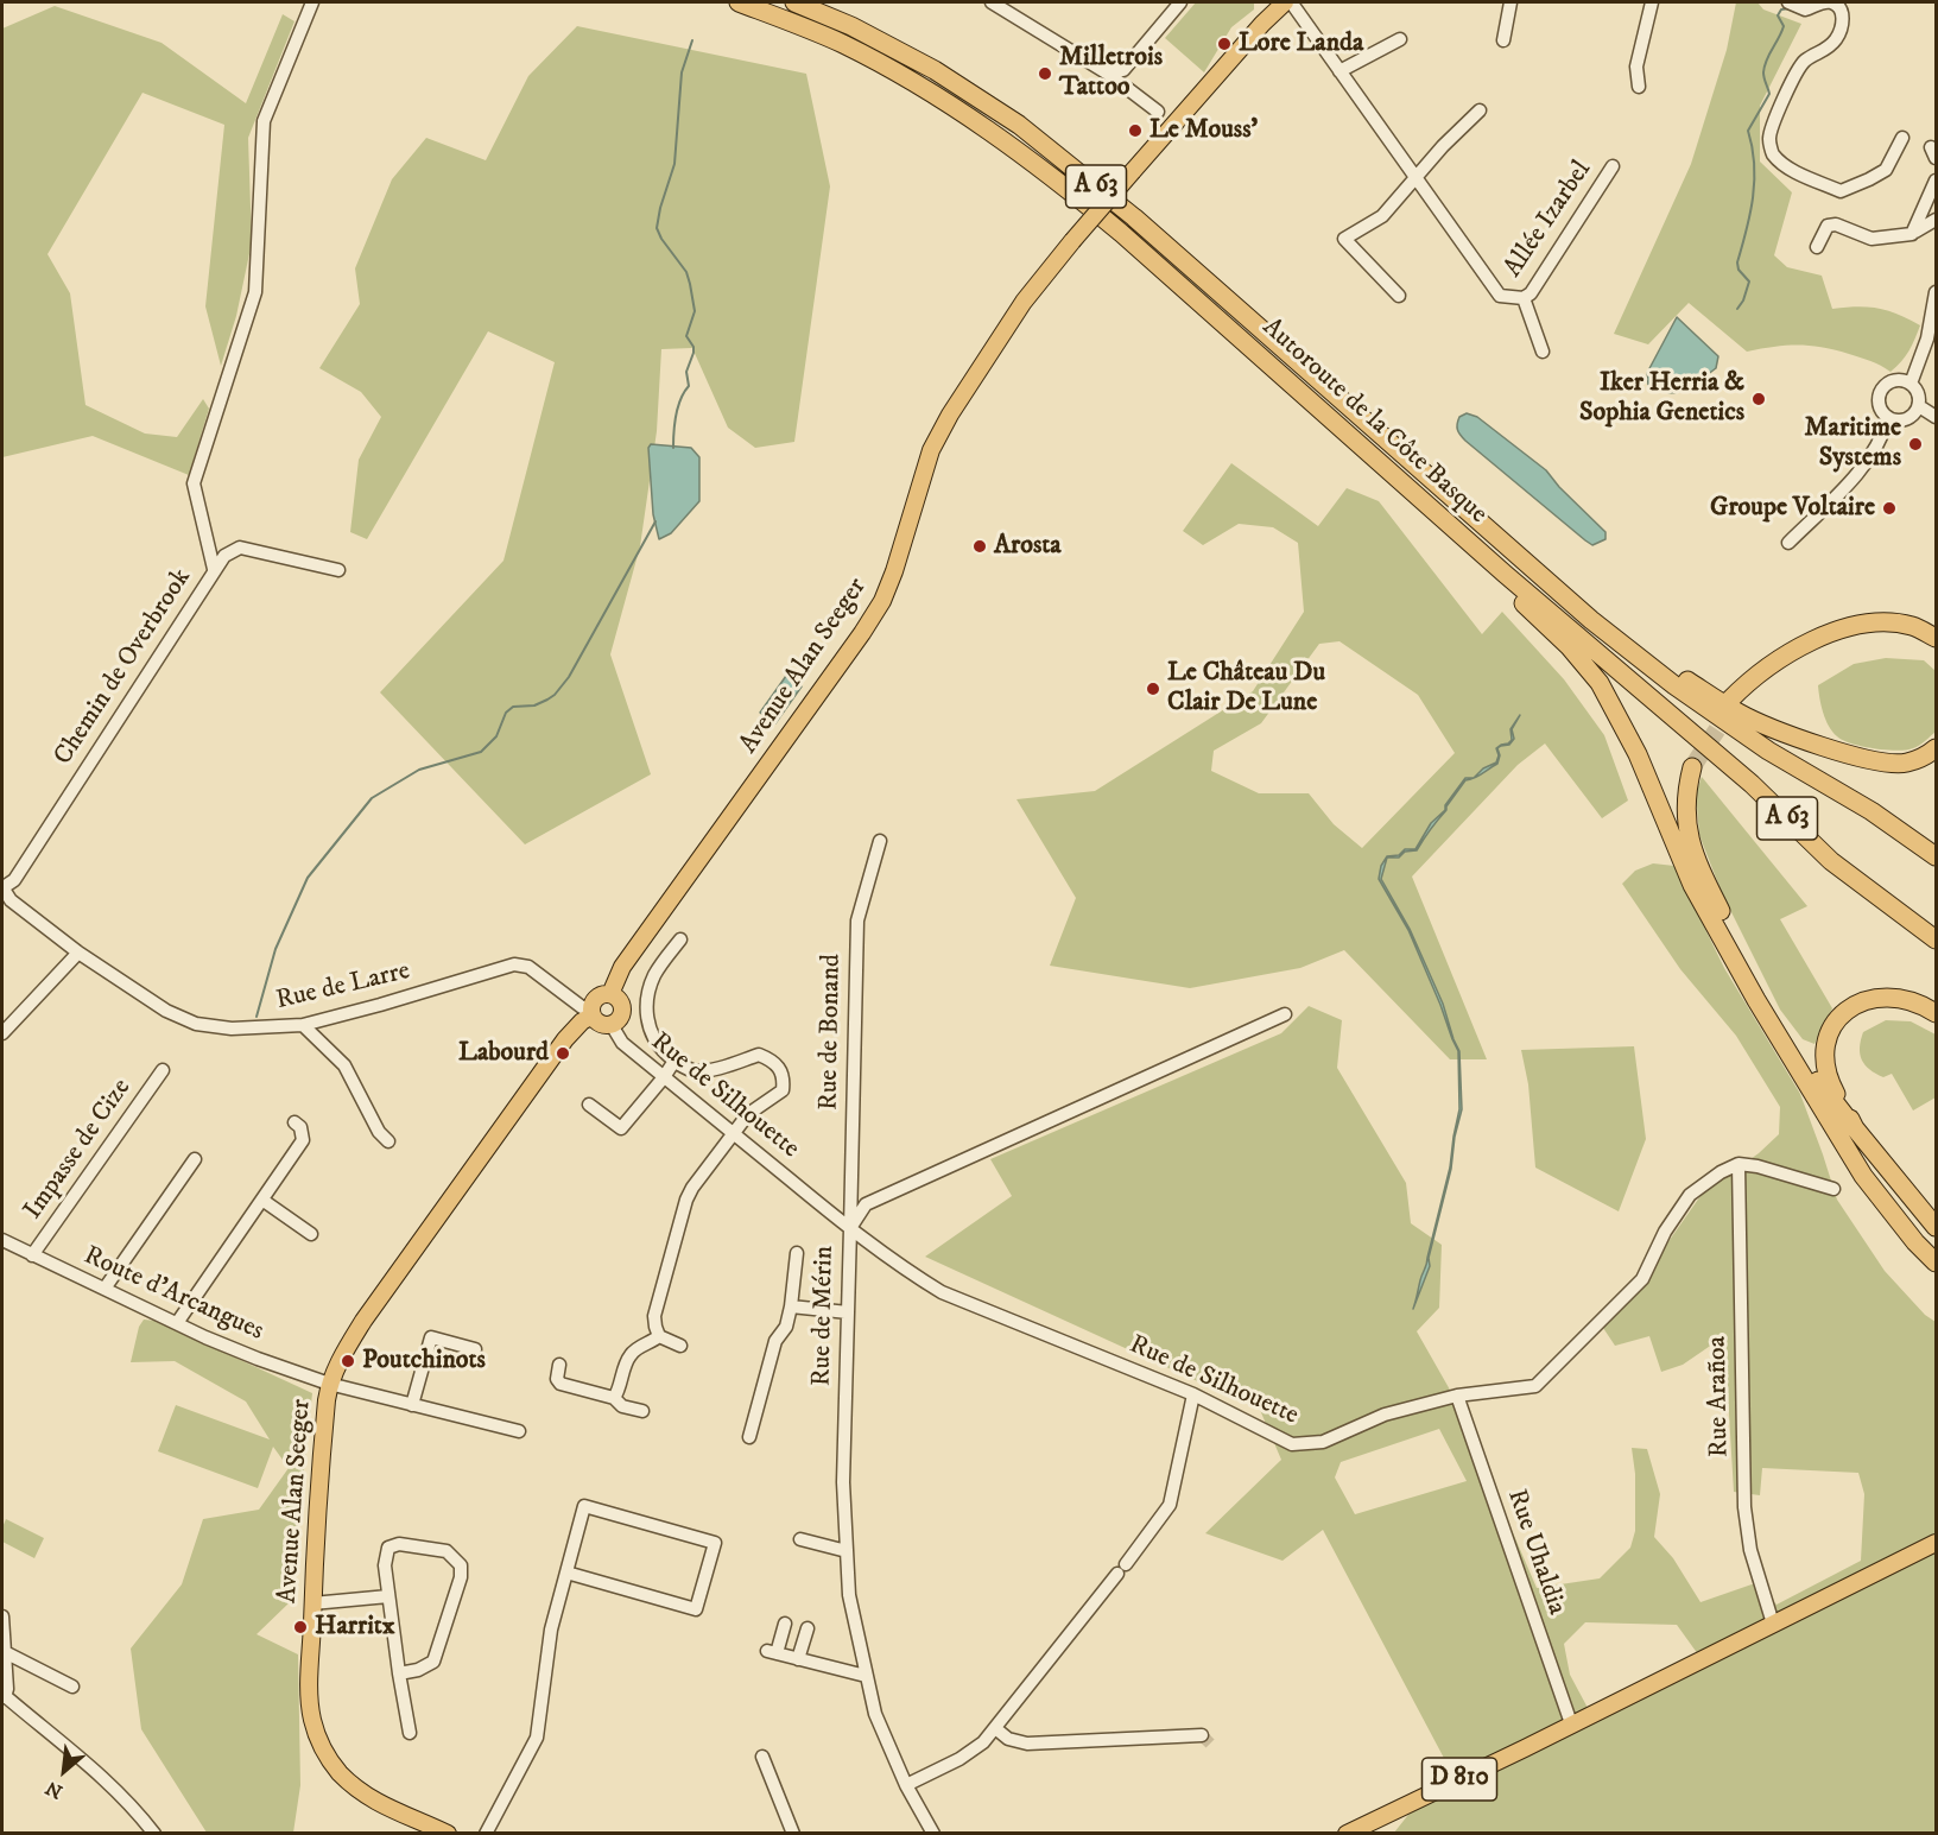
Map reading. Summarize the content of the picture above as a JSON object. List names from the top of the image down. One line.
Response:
{"streets":{"highway":["A 63","Autoroute de la Côte Basque"],"main road":["Avenue Alan Seeger","D 810"],"street":["Allée Izarbel","Chemin de Overbrook","Rue de Larre","Rue de Bonand","Rue de Silhouette","Impasse de Cize","Route d'Arcangues","Rue de Mérin","Rue Arañoa","Rue Uhaldia"]},"crossings":[["Allée Izarbel","Avenue Alan Seeger"],["Avenue Alan Seeger","Rue de Larre"],["Avenue Alan Seeger","Rue de Silhouette"],["Avenue Alan Seeger","Route d'Arcangues"],["Chemin de Overbrook","Rue de Larre"],["Rue de Larre","Rue de Silhouette"],["Rue de Bonand","Rue de Silhouette"],["Rue de Bonand","Rue de Mérin"],["Rue de Silhouette","Rue de Mérin"],["Rue de Silhouette","Rue Arañoa"],["Rue de Silhouette","Rue Uhaldia"],["Impasse de Cize","Route d'Arcangues"],["Rue Arañoa","D 810"],["Rue Uhaldia","D 810"]],"places":["Lore Landa","Milletrois Tattoo","Le Mouss'","Iker Herria & Sophia Genetics","Maritime Systems","Groupe Voltaire","Arosta","Le Château Du Clair De Lune","Labourd","Poutchinots","Harritx"],"north":"bottom left"}
